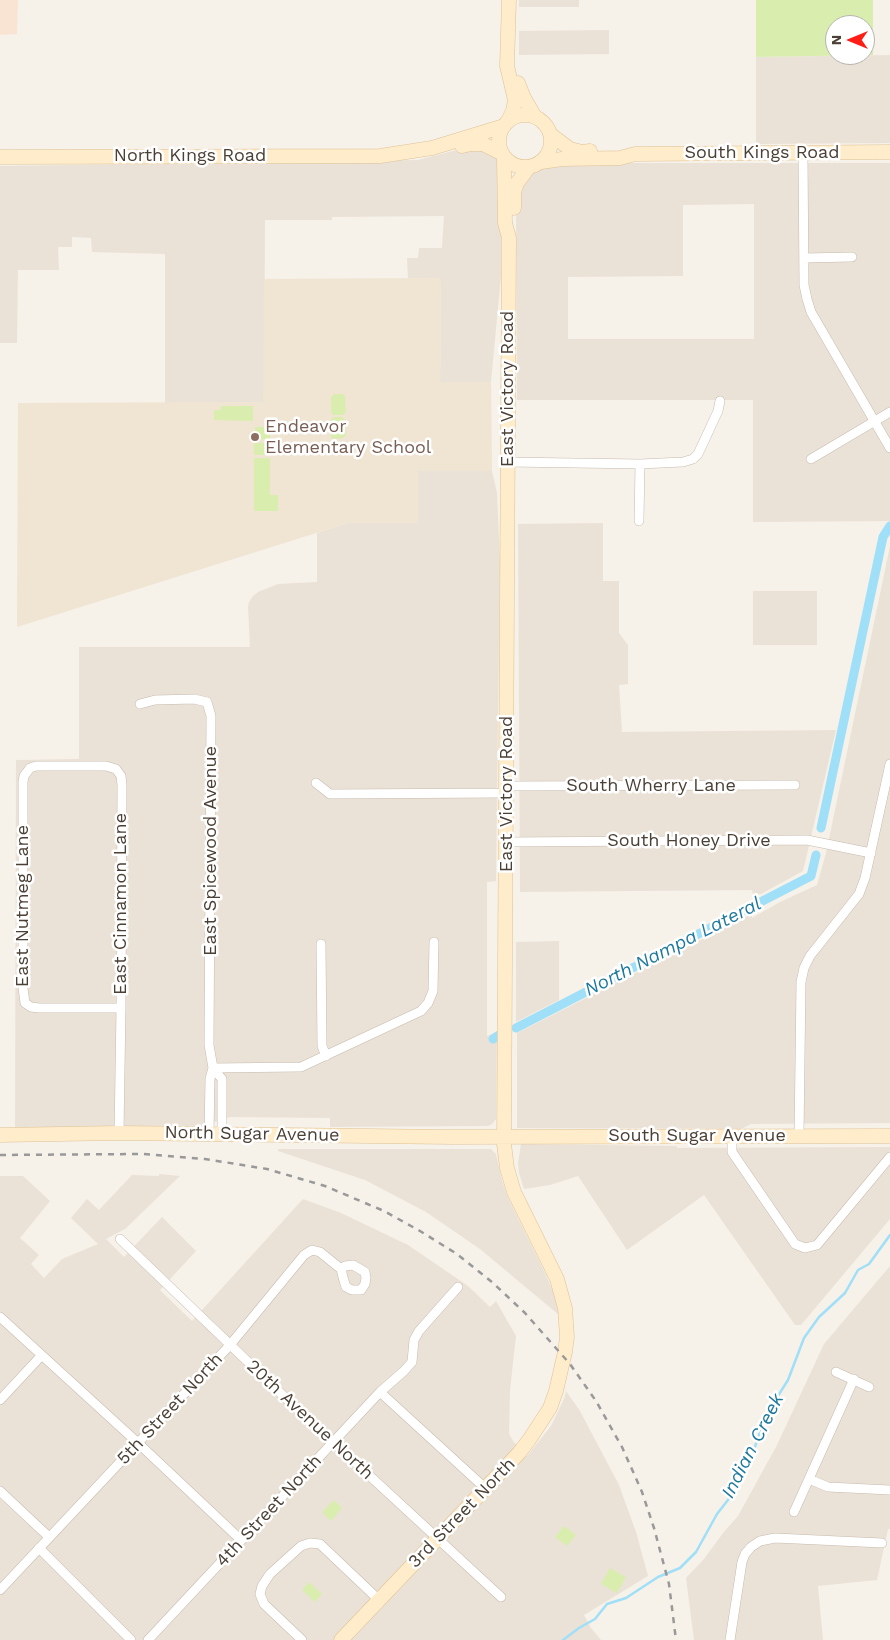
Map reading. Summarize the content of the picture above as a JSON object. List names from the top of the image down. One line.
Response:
{"streets":{"street":["South Kings Road","North Kings Road","East Victory Road","South Wherry Lane","South Honey Drive","East Spicewood Avenue","East Cinnamon Lane","East Nutmeg Lane","North Sugar Avenue","South Sugar Avenue","5th Street North","20th Avenue North","4th Street North","3rd Street North"]},"crossings":[["South Kings Road","North Kings Road"],["South Kings Road","East Victory Road"],["North Kings Road","East Victory Road"],["East Victory Road","South Wherry Lane"],["East Victory Road","South Honey Drive"],["East Victory Road","North Sugar Avenue"],["East Victory Road","South Sugar Avenue"],["East Victory Road","3rd Street North"],["East Spicewood Avenue","North Sugar Avenue"],["East Cinnamon Lane","East Nutmeg Lane"],["East Cinnamon Lane","North Sugar Avenue"],["North Sugar Avenue","South Sugar Avenue"],["5th Street North","20th Avenue North"],["20th Avenue North","4th Street North"],["20th Avenue North","3rd Street North"]],"water":["North Nampa Lateral","Indian Creek"],"places":["Endeavor Elementary School"],"north":"left"}
